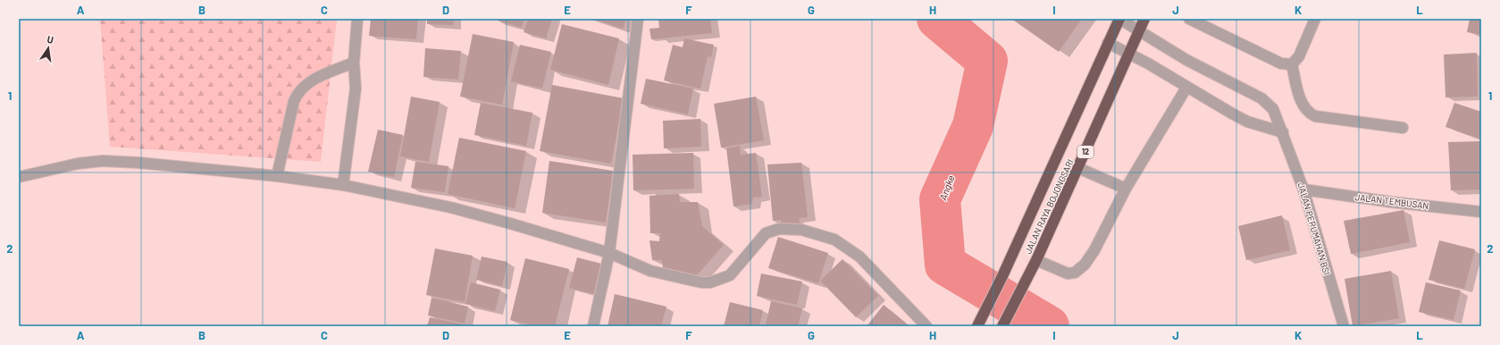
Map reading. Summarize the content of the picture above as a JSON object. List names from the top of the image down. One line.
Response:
{"streets":{"highway":["12","JALAN RAYA BOJONGSARI"],"street":["JALAN TEMBUSAN","JALAN PERUMAHAN BSI"]},"crossings":[["JALAN TEMBUSAN","JALAN PERUMAHAN BSI"],["JALAN RAYA BOJONGSARI","JALAN PERUMAHAN BSI"]],"water":["Angke"],"north":"top","grid":{"columns":["A","B","C","D","E","F","G","H","I","J","K","L"],"rows":["1","2"]}}
